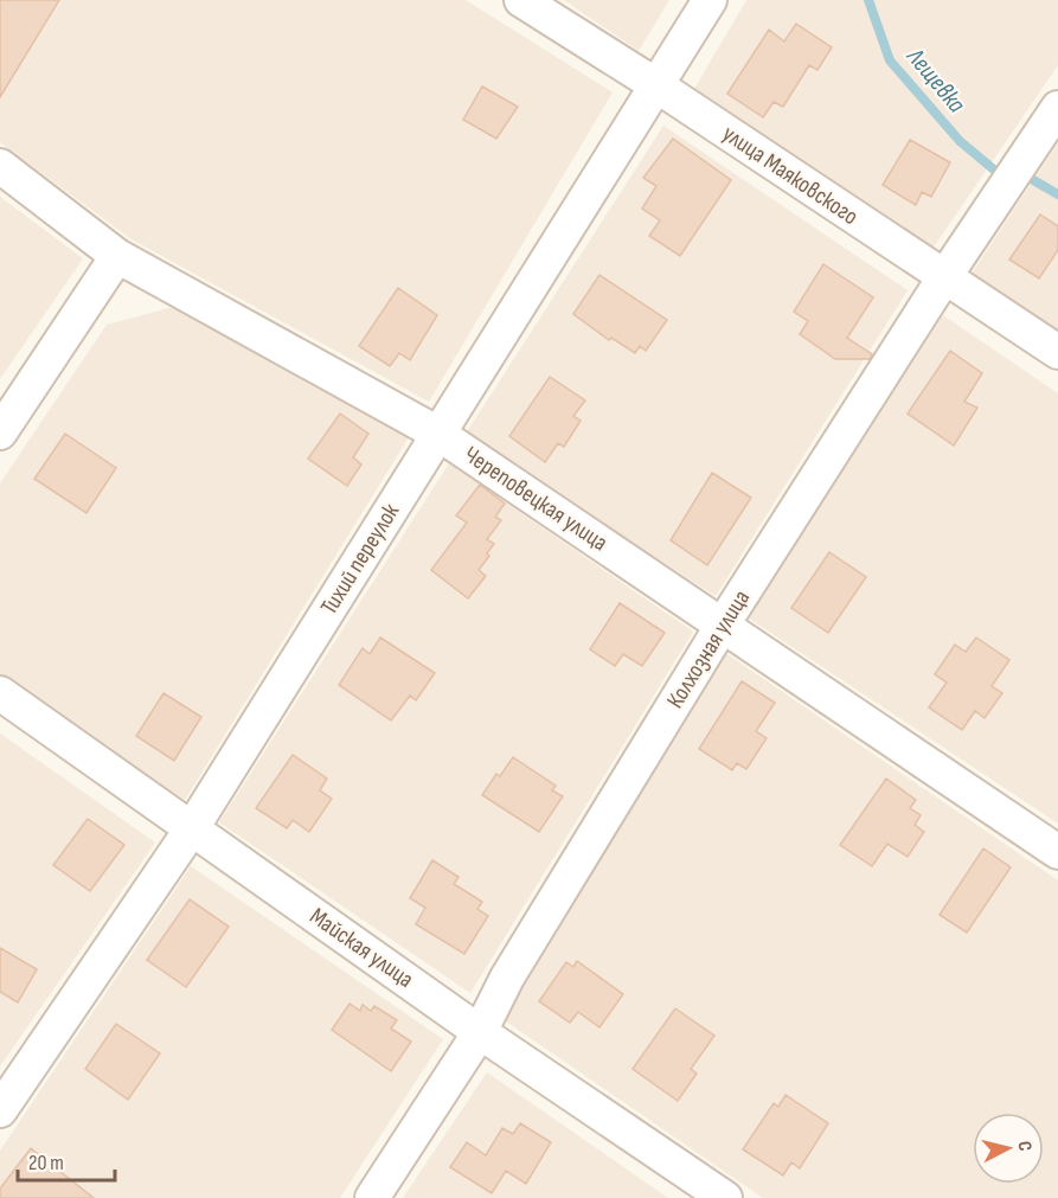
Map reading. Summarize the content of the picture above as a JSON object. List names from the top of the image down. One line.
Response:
{"streets":{"street":["улица Маяковского","Череповецкая улица","Тихий переулок","Колхозная улица","Майская улица"]},"crossings":[["улица Маяковского","Тихий переулок"],["улица Маяковского","Колхозная улица"],["Череповецкая улица","Тихий переулок"],["Череповецкая улица","Колхозная улица"],["Тихий переулок","Майская улица"],["Колхозная улица","Майская улица"]],"water":["Лещевка"],"scale_bar":"20 m","north":"right"}
